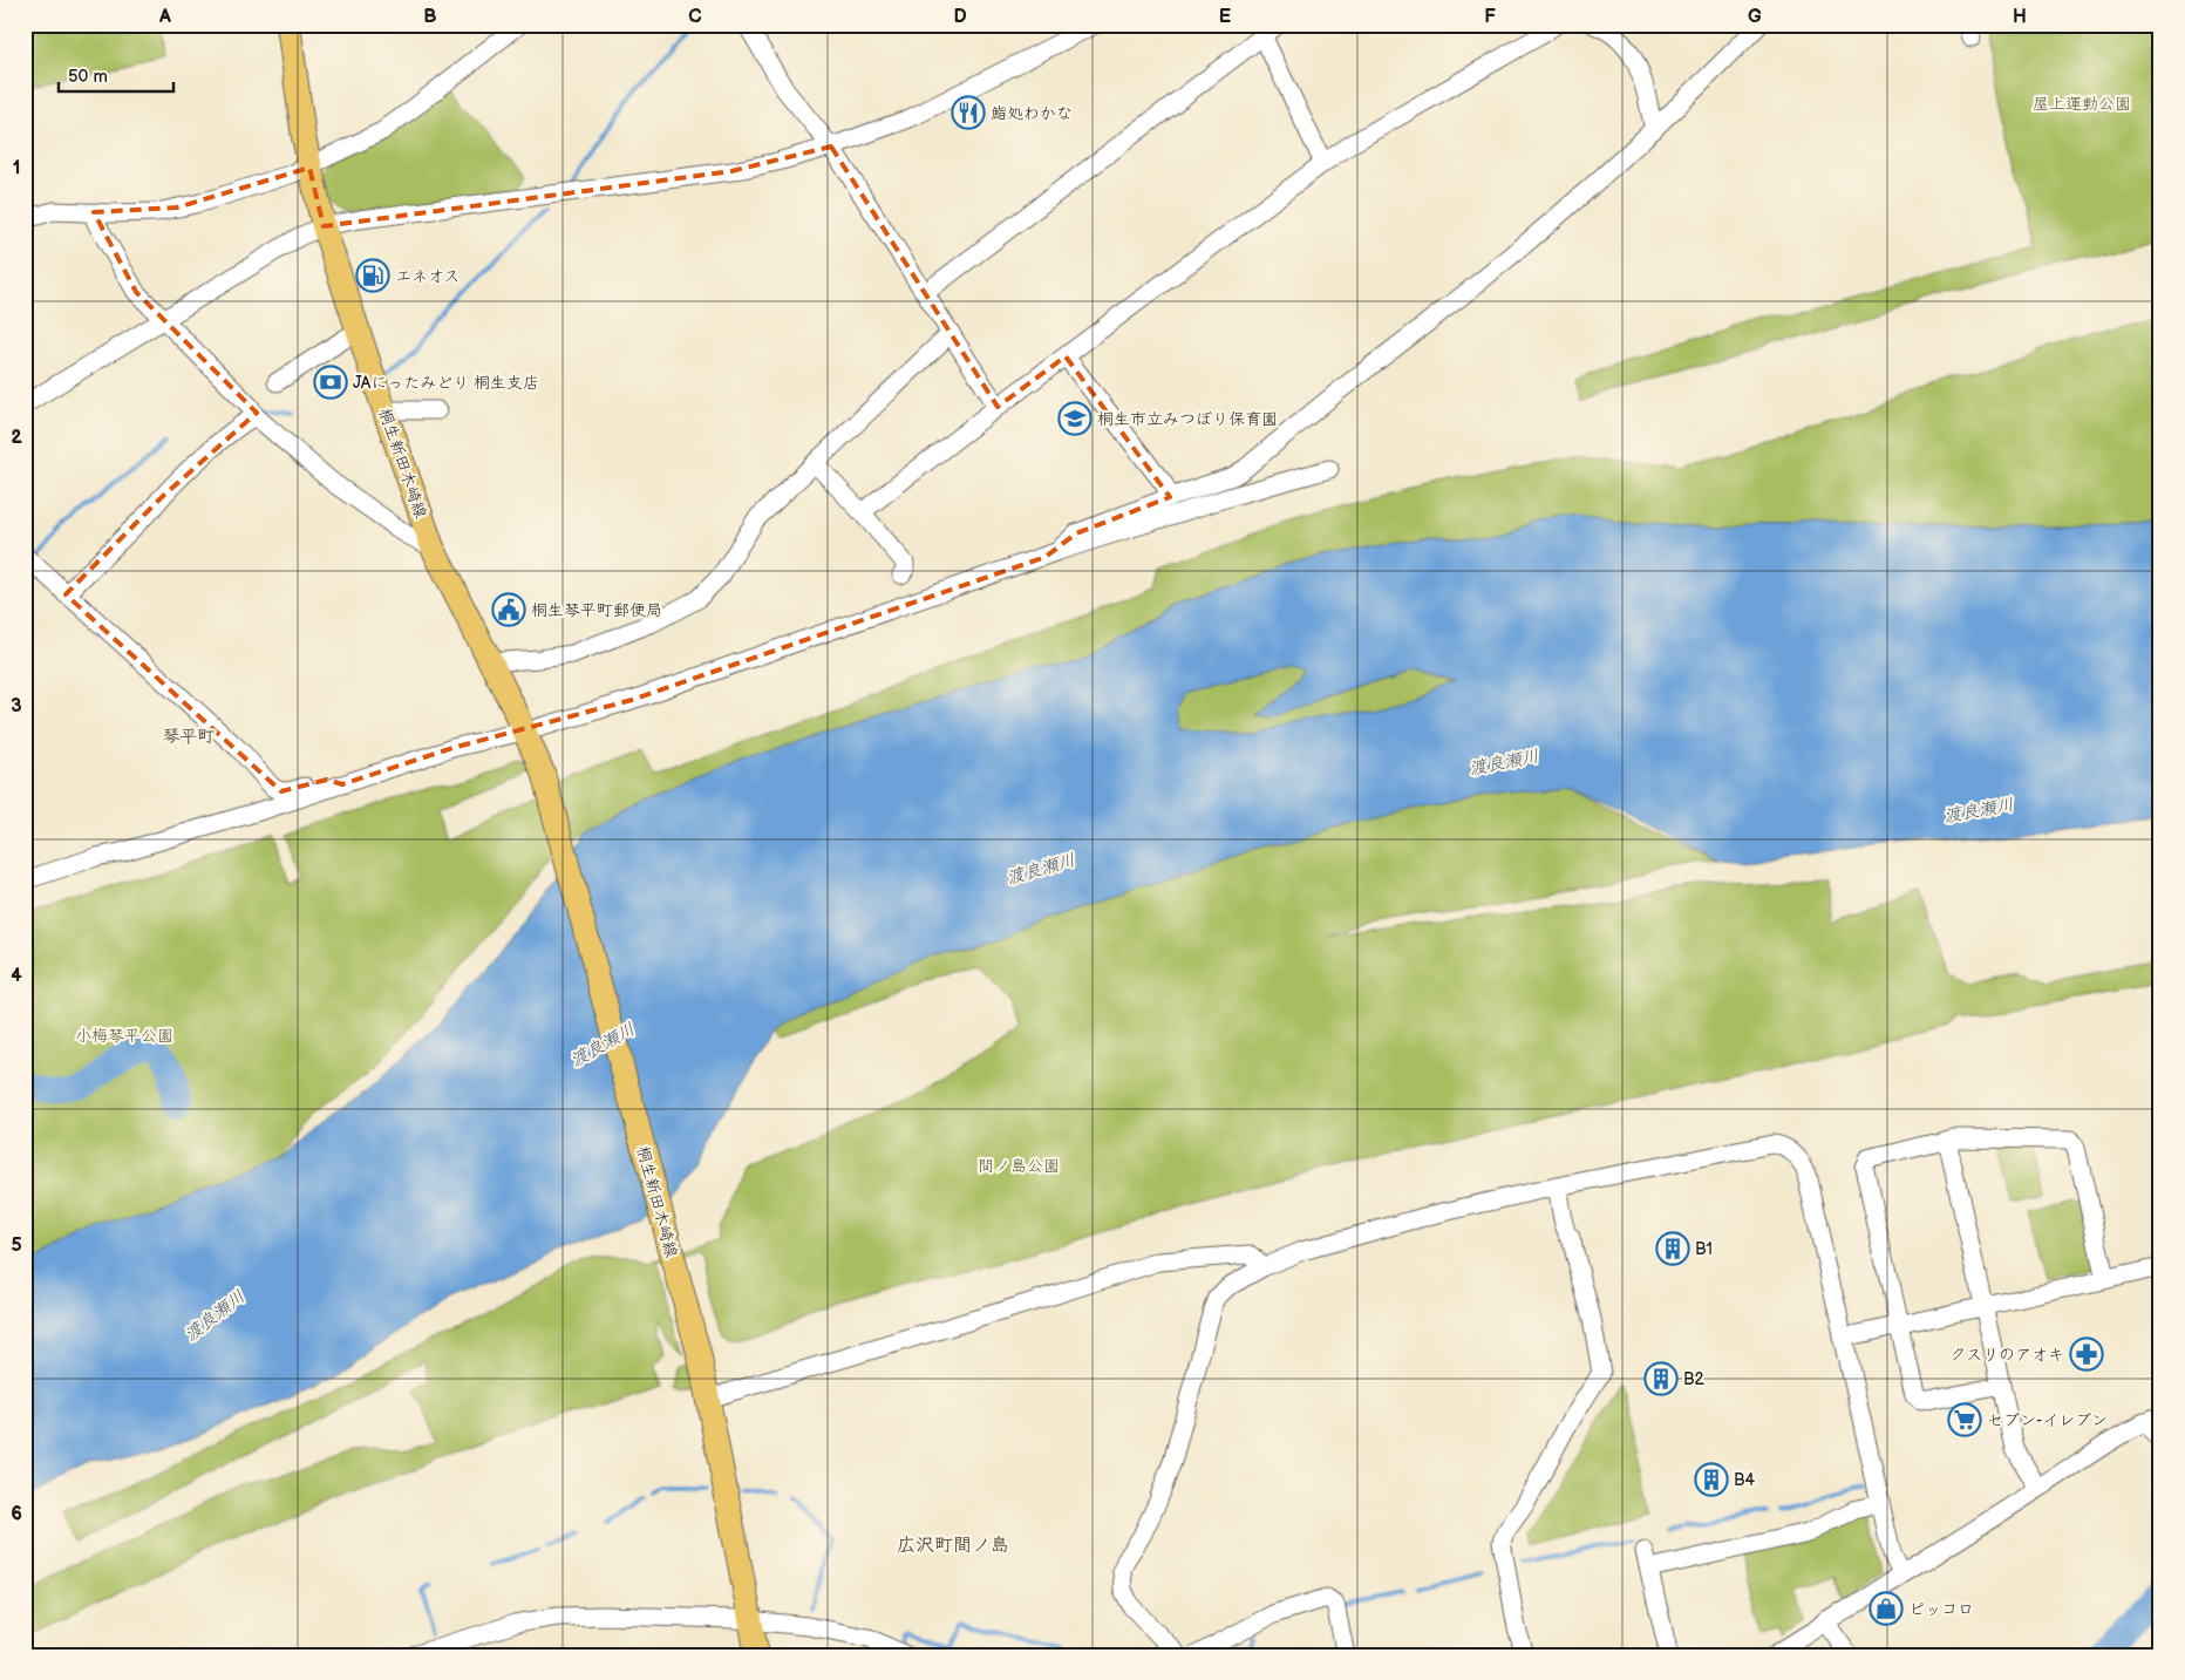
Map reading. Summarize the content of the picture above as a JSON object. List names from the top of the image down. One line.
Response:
{"streets":{"main road":["桐生新田木崎線"]},"districts":["琴平町","広沢町間ノ島"],"water":["渡良瀬川"],"parks":["屋上運動公園","小梅琴平公園","間ノ島公園"],"places":{"restaurant":["鮨処わかな"],"fuel station":["エネオス"],"bank":["JAにったみどり 桐生支店"],"school or university":["桐生市立みつぼり保育園"],"public building":["桐生琴平町郵便局"],"building":["B1","B2","B4"],"pharmacy":["クスリのアオキ"],"supermarket":["セブン-イレブン"],"shop":["ピッコロ"]},"scale_bar":"50 m","grid":{"columns":["A","B","C","D","E","F","G","H"],"rows":["1","2","3","4","5","6"]}}
